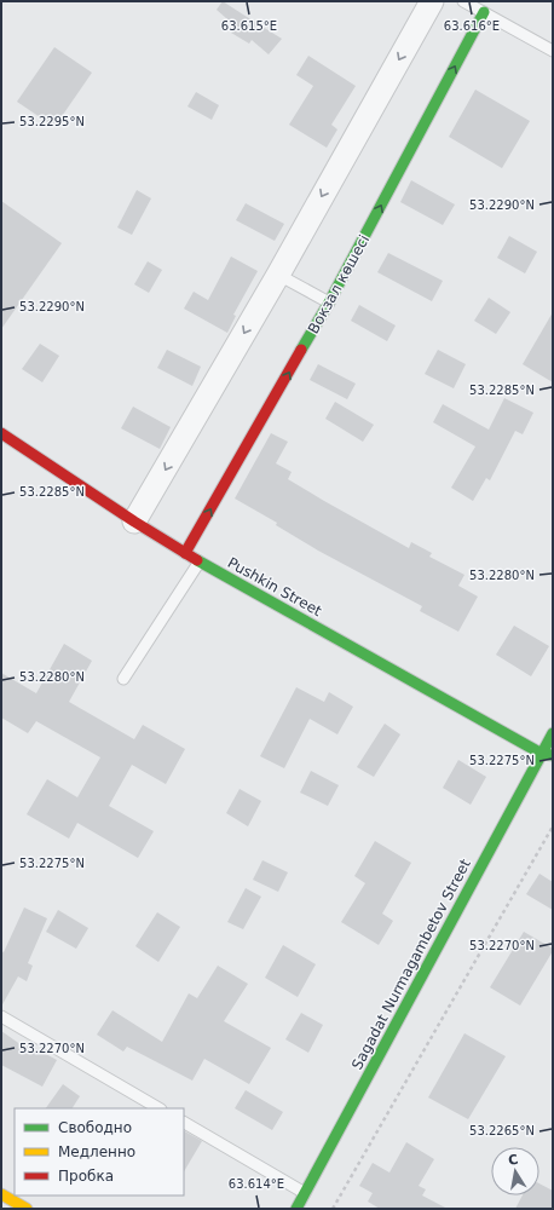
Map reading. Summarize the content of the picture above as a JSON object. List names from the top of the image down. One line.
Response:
{"streets":{"street":["Вокзал көшесі","Pushkin Street","Sagadat Nurmagambetov Street"]},"crossings":[["Вокзал көшесі","Pushkin Street"],["Pushkin Street","Sagadat Nurmagambetov Street"]],"legend":["Свободно","Медленно","Пробка"],"north":"top","coordinates":["63.615°E","63.616°E","53.2295°N","53.2290°N","53.2285°N","53.2280°N","53.2275°N","53.2270°N","53.2265°N","63.614°E"]}
